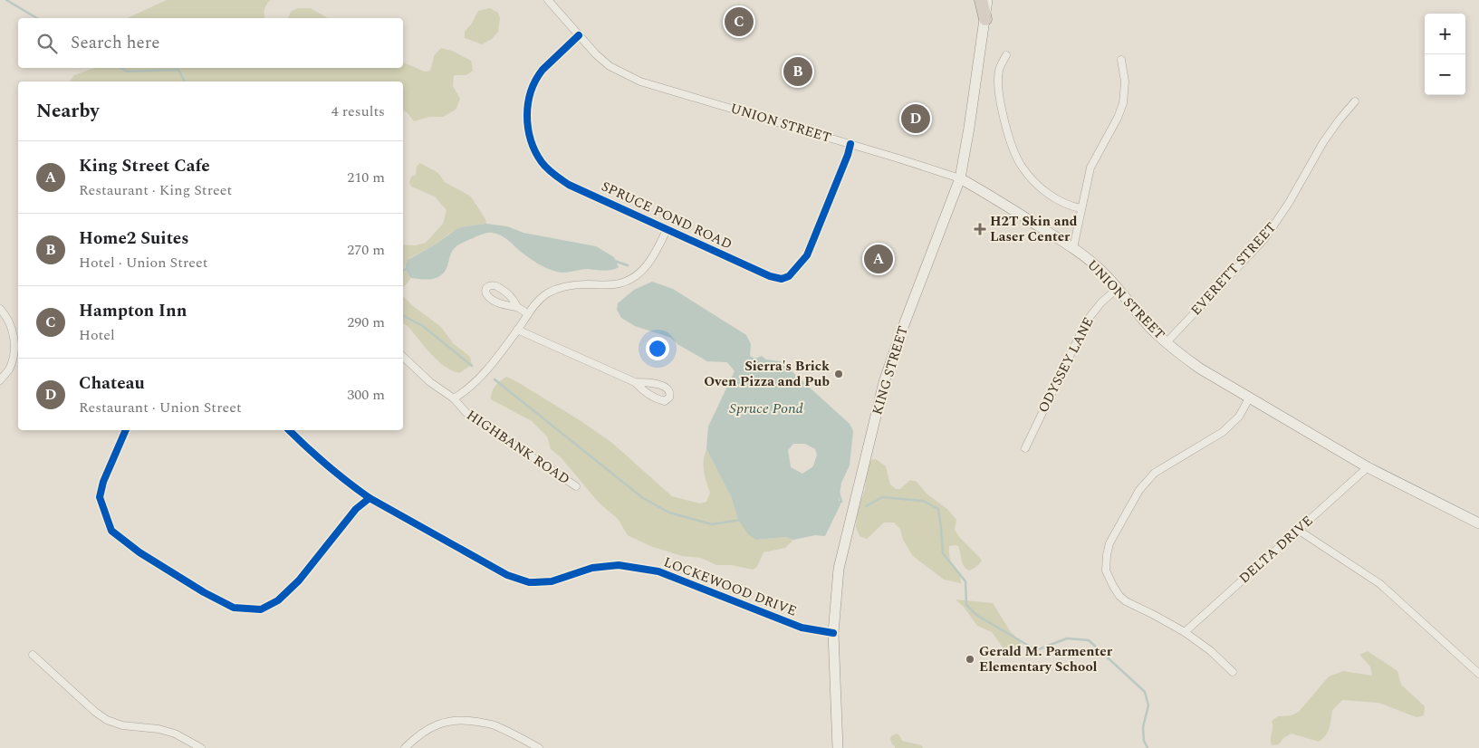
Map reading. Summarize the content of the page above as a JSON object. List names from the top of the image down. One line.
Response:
{"streets":{"main road":["UNION STREET","KING STREET"],"street":["SPRUCE POND ROAD","EVERETT STREET","ODYSSEY LANE","HIGHBANK ROAD","DELTA DRIVE","LOCKEWOOD DRIVE"]},"crossings":[["UNION STREET","SPRUCE POND ROAD"],["UNION STREET","EVERETT STREET"],["UNION STREET","ODYSSEY LANE"],["UNION STREET","KING STREET"],["UNION STREET","DELTA DRIVE"],["KING STREET","LOCKEWOOD DRIVE"]],"water":["Spruce Pond"],"places":{"health":["H2T Skin and Laser Center"],"other":["Sierra's Brick Oven Pizza and Pub","Gerald M. Parmenter Elementary School"]},"page":{"pins":["C","B","D","A"],"map_buttons":["+","−"],"search":"Search here","heading":["Nearby","4 results"],"list":[{"mark":"A","name":"King Street Cafe","note":"Restaurant · King Street","value":"210 m"},{"mark":"B","name":"Home2 Suites","note":"Hotel · Union Street","value":"270 m"},{"mark":"C","name":"Hampton Inn","note":"Hotel","value":"290 m"},{"mark":"D","name":"Chateau","note":"Restaurant · Union Street","value":"300 m"}]}}
